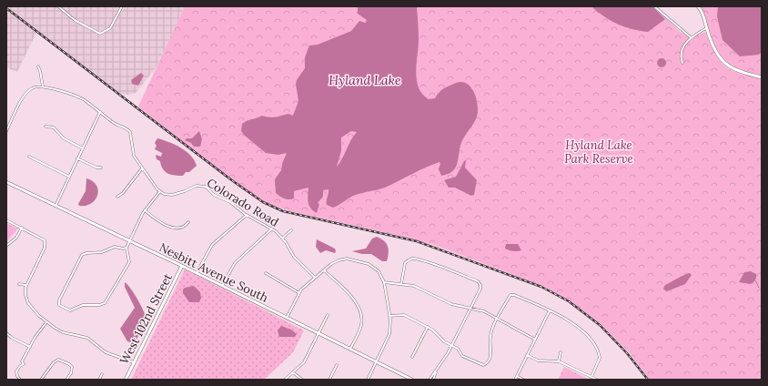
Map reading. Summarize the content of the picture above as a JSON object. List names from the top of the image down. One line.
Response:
{"streets":{"street":["Colorado Road","Nesbitt Avenue South","West 102nd Street"]},"crossings":[["Nesbitt Avenue South","West 102nd Street"]],"water":["Hyland Lake"],"parks":["Hyland Lake Park Reserve"]}
